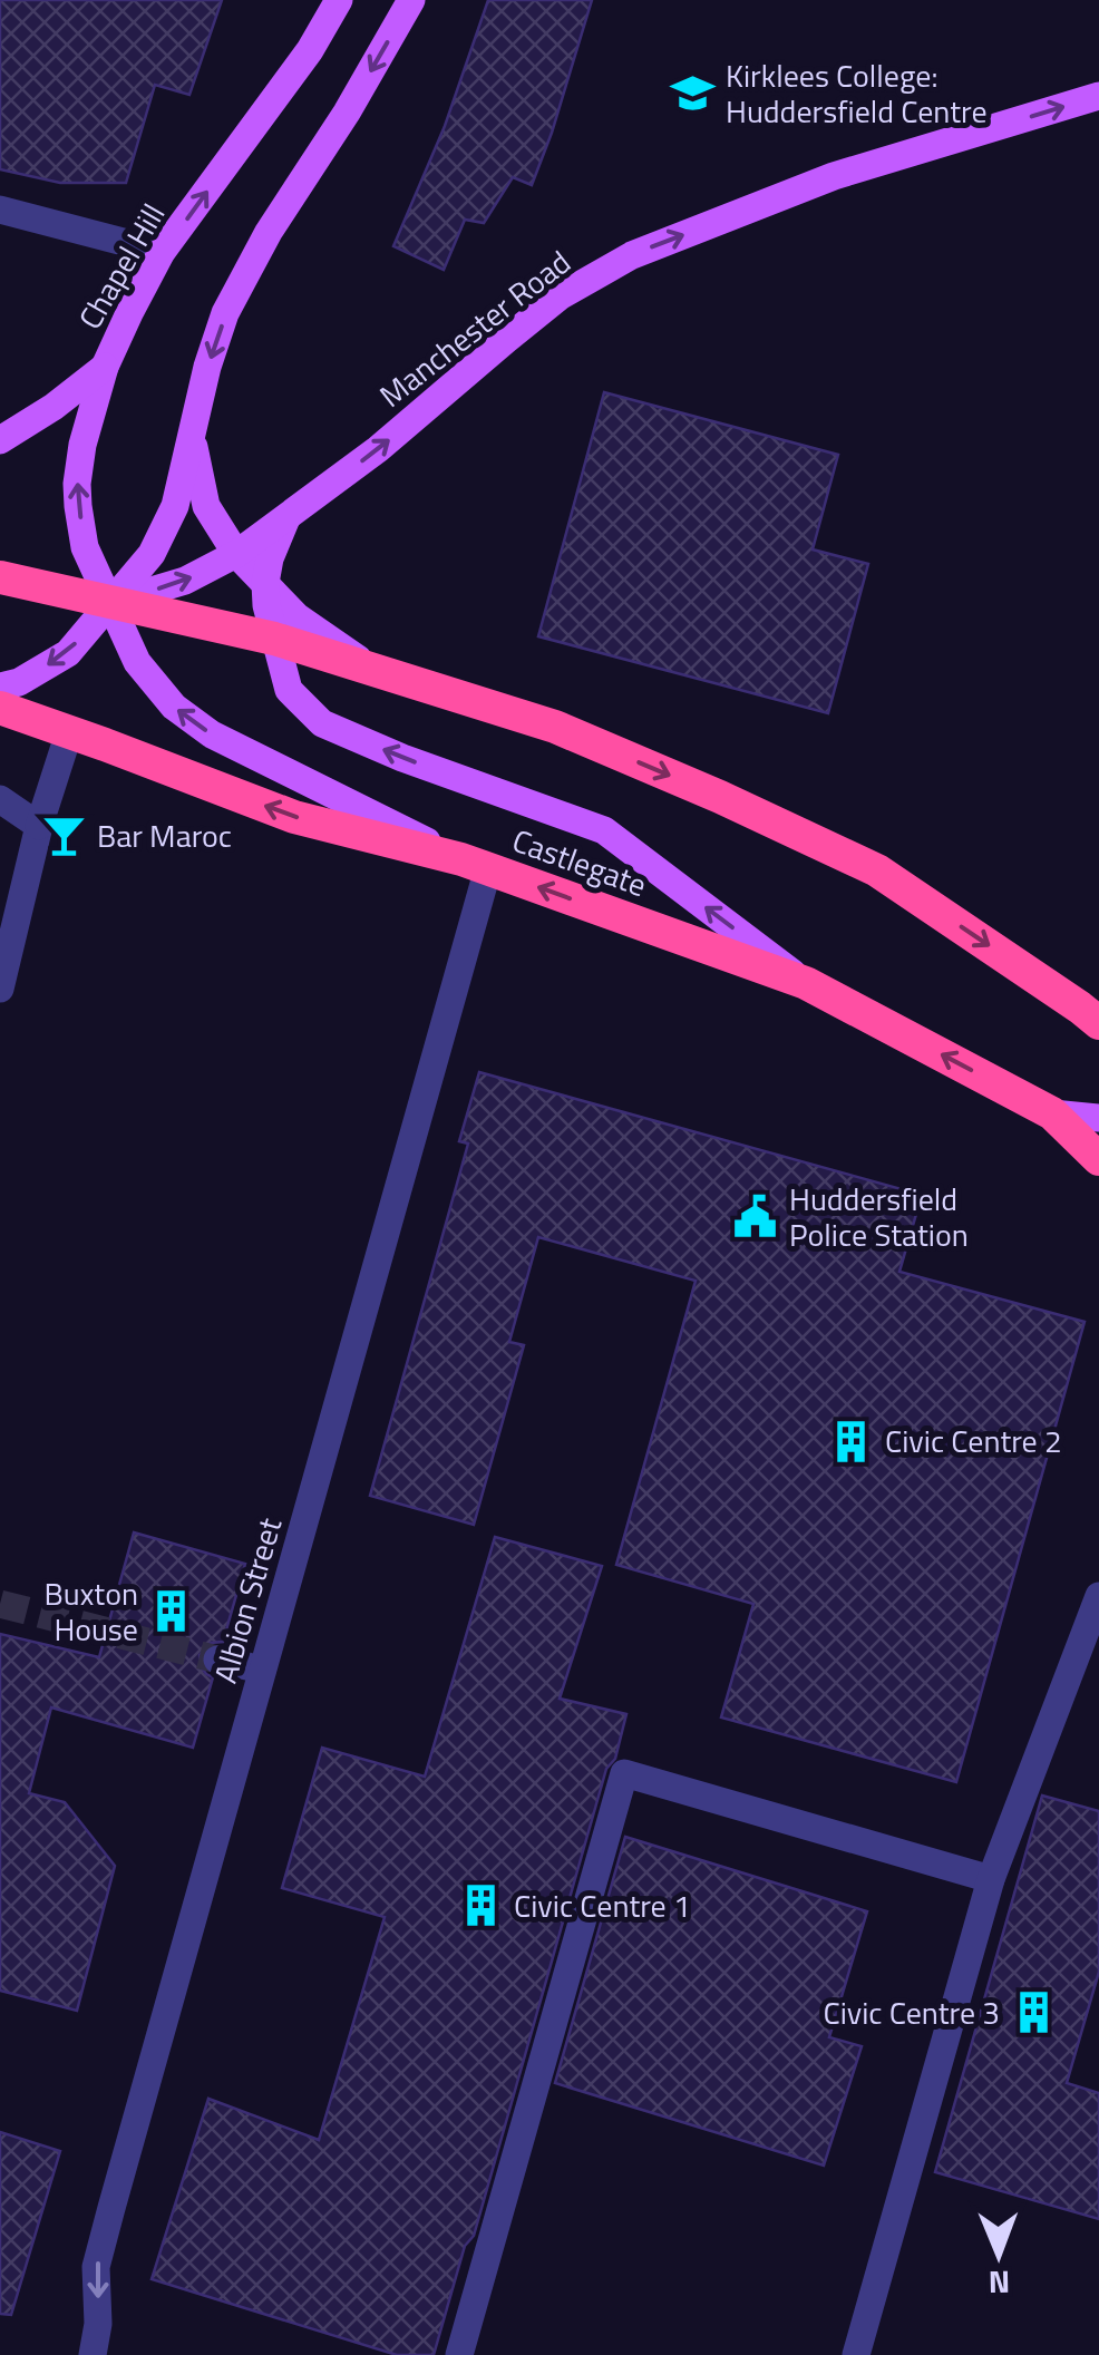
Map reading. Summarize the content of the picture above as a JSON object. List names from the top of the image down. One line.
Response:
{"streets":{"highway":["Castlegate"],"main road":["Chapel Hill","Manchester Road"],"street":["Albion Street"]},"crossings":[["Chapel Hill","Manchester Road"],["Chapel Hill","Castlegate"],["Chapel Hill","Albion Street"],["Castlegate","Albion Street"]],"one_way":["Manchester Road","Albion Street"],"places":{"school or university":["Kirklees College: Huddersfield Centre"],"bar":["Bar Maroc"],"public building":["Huddersfield Police Station"],"building":["Civic Centre 2","Buxton House","Civic Centre 1","Civic Centre 3"]},"north":"bottom"}
